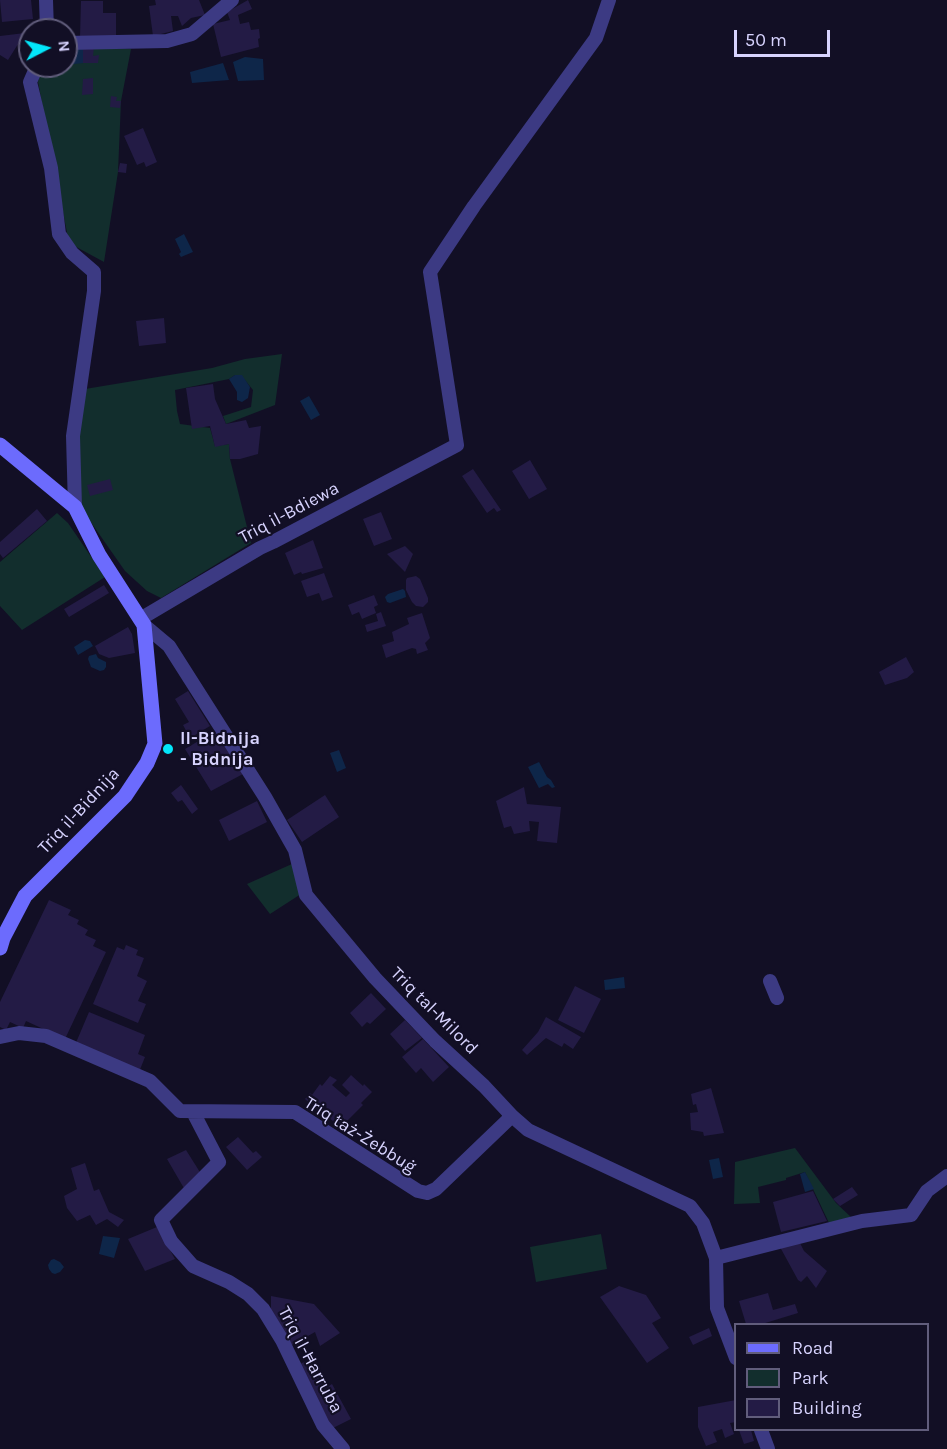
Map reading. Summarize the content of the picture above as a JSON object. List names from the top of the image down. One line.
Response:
{"streets":{"street":["Triq il-Bdiewa","Triq il-Bidnija","Triq tal-Milord","Triq taż-Żebbuġ","Triq il-Ħarruba"]},"crossings":[["Triq il-Bdiewa","Triq il-Bidnija"],["Triq il-Bdiewa","Triq tal-Milord"],["Triq il-Bidnija","Triq tal-Milord"],["Triq tal-Milord","Triq taż-Żebbuġ"],["Triq taż-Żebbuġ","Triq il-Ħarruba"]],"places":["Il-Bidnija - Bidnija"],"legend":["Road","Park","Building"],"scale_bar":"50 m","north":"right"}
